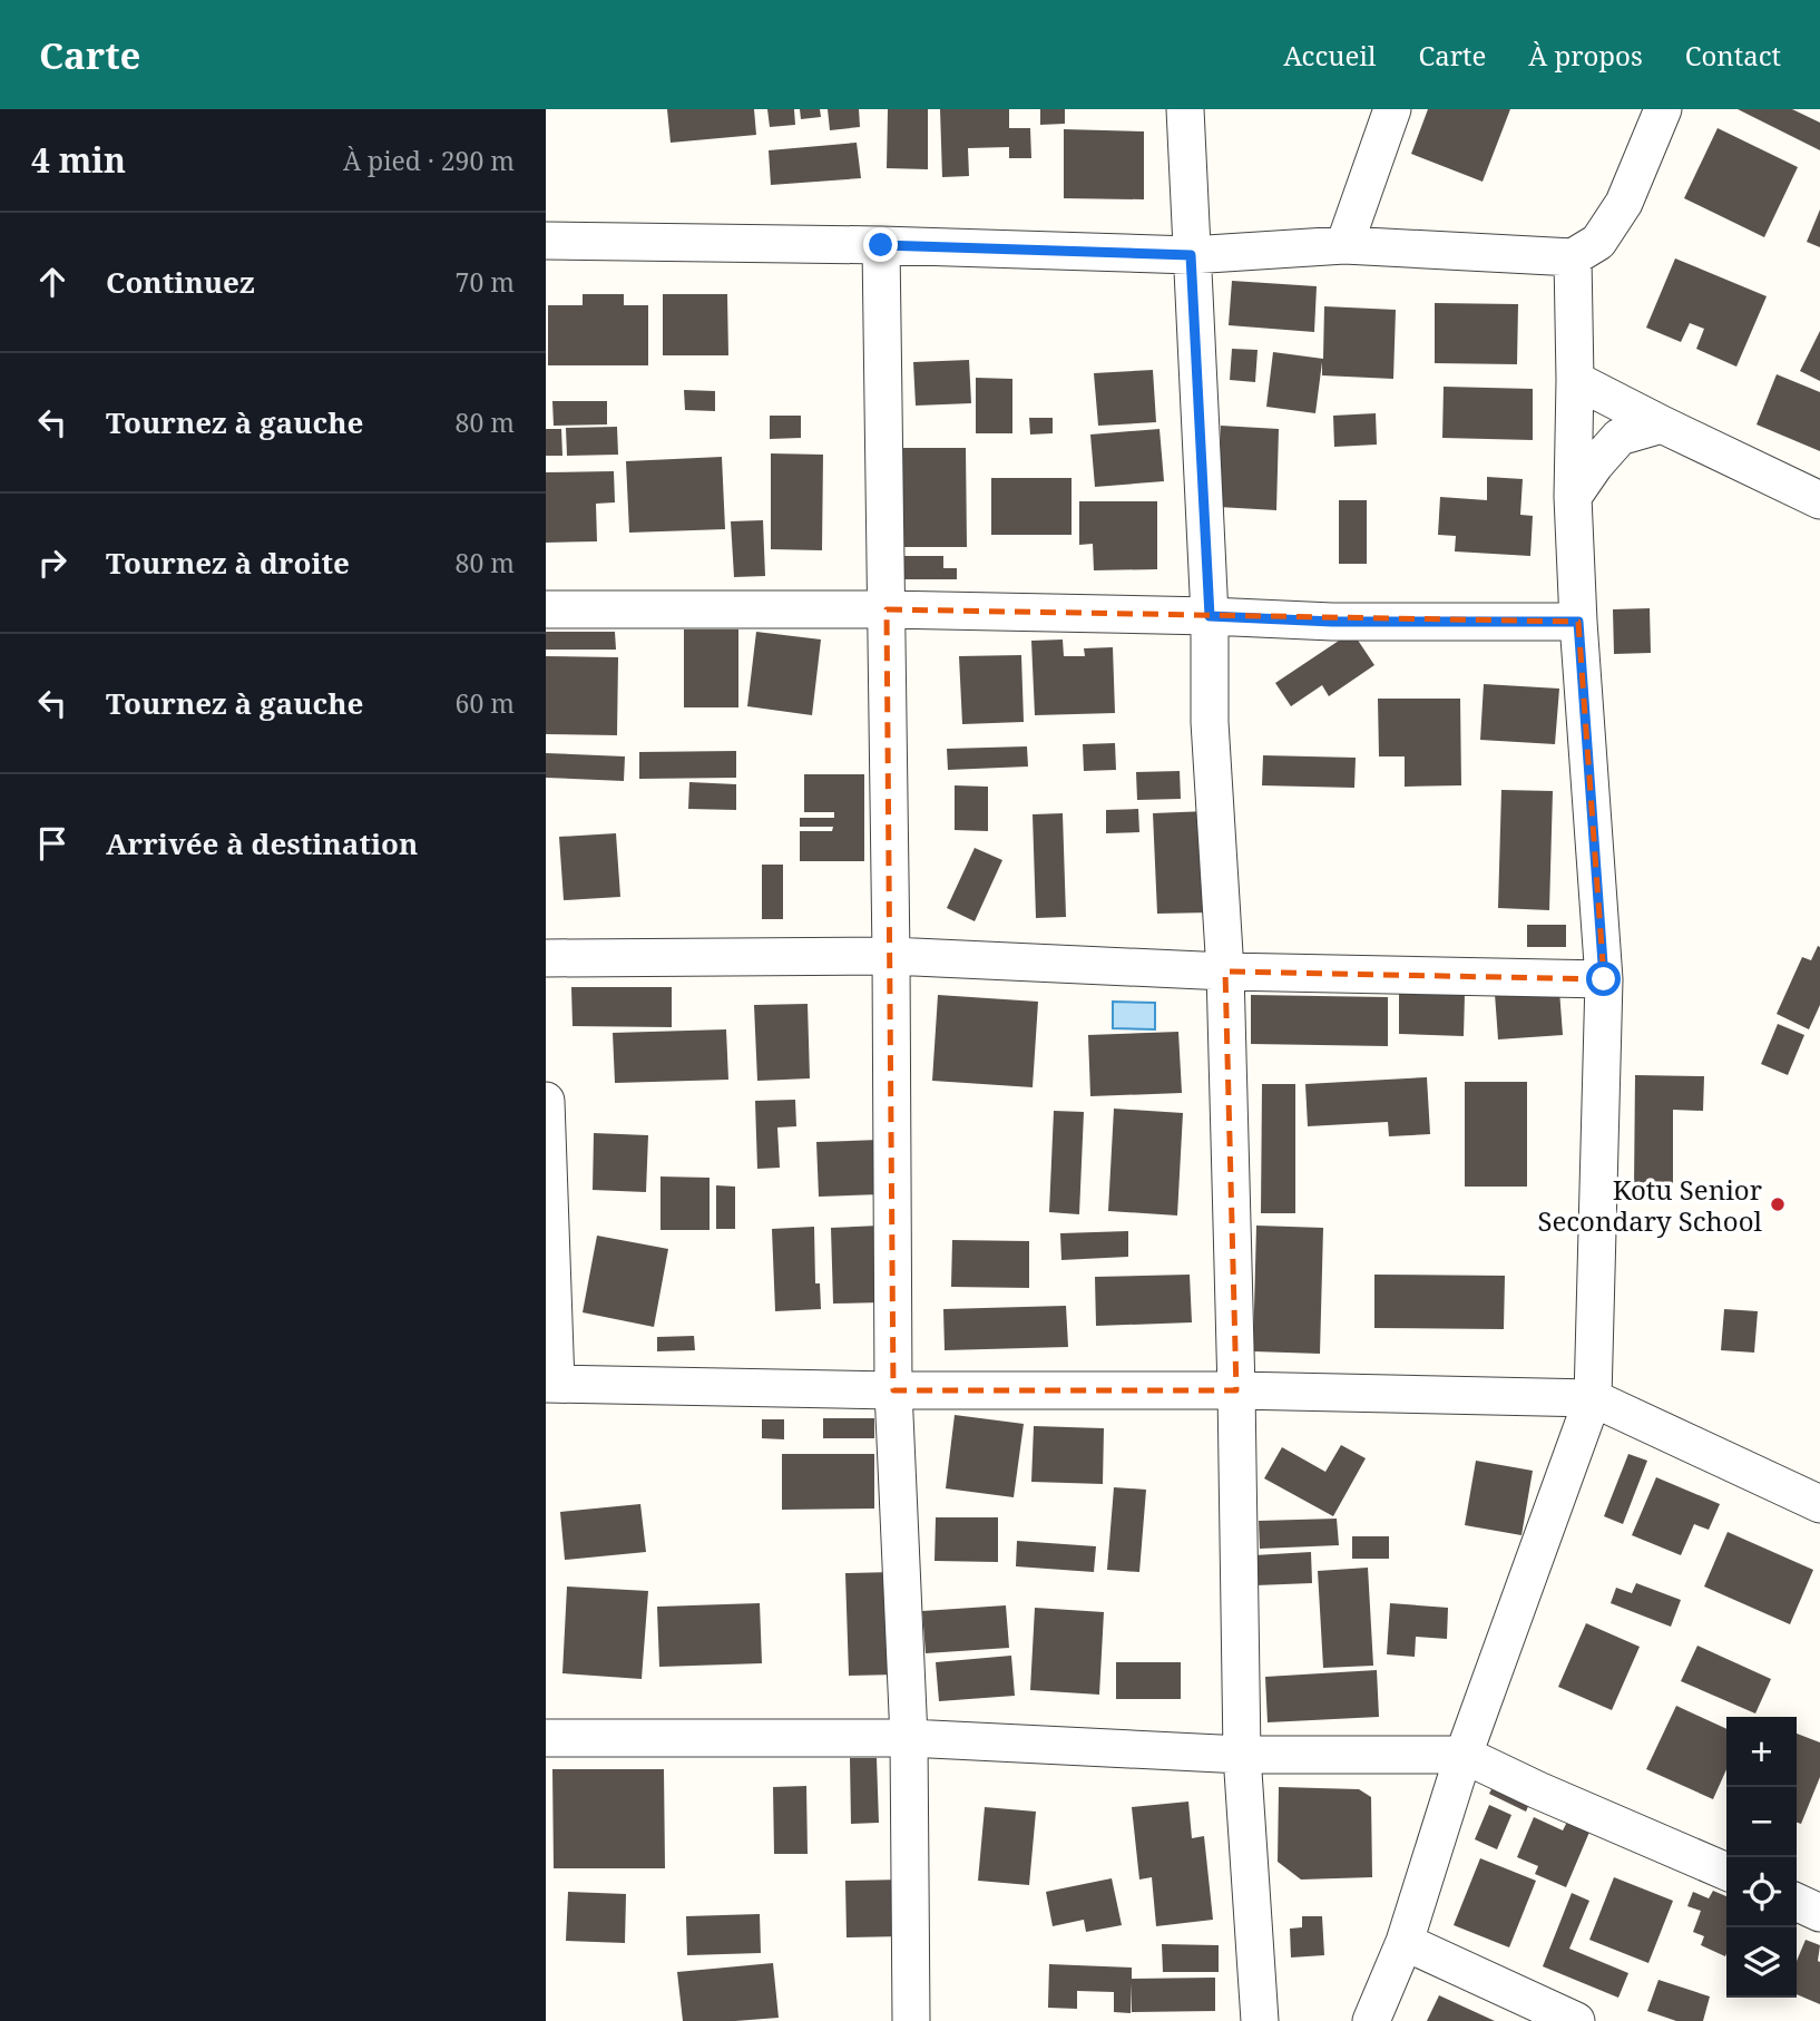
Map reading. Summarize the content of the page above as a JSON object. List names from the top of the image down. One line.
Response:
{"places":["Kotu Senior Secondary School"],"page":{"header":"Carte","nav":["Accueil","Carte","À propos","Contact"],"heading":["4 min","À pied · 290 m"],"list":[["Continuez","70 m"],["Tournez à gauche","80 m"],["Tournez à droite","80 m"],["Tournez à gauche","60 m"],"Arrivée à destination"],"map_buttons":["+","−"]}}
